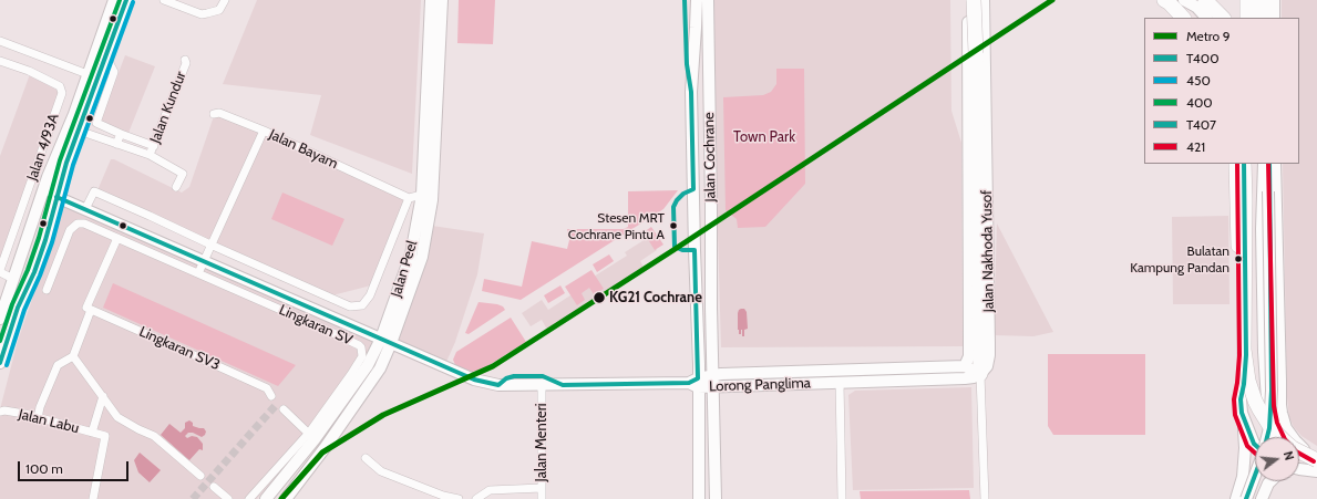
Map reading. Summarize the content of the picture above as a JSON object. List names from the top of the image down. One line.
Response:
{"streets":{"street":["Jalan Kundur","Jalan 4/93A","Jalan Bayam","Jalan Cochrane","Jalan Nakhoda Yusof","Jalan Peel","Lingkaran SV","Lingkaran SV3","Lorong Panglima","Jalan Labu","Jalan Menteri"]},"crossings":[["Jalan Bayam","Lingkaran SV"],["Jalan Bayam","Lorong Panglima"],["Jalan Cochrane","Lorong Panglima"],["Jalan Nakhoda Yusof","Lorong Panglima"],["Jalan Peel","Lingkaran SV"],["Jalan Peel","Lorong Panglima"],["Lorong Panglima","Jalan Menteri"]],"parks":["Town Park"],"places":["Stesen MRT Cochrane Pintu A","Bulatan Kampung Pandan","KG21 Cochrane"],"lines":["metro line 9","transit line T400","transit line 400","transit line 450","transit line T407","transit line 421"],"legend":["Metro 9","T400","450","400","T407","421"],"scale_bar":"100 m","north":"right"}
